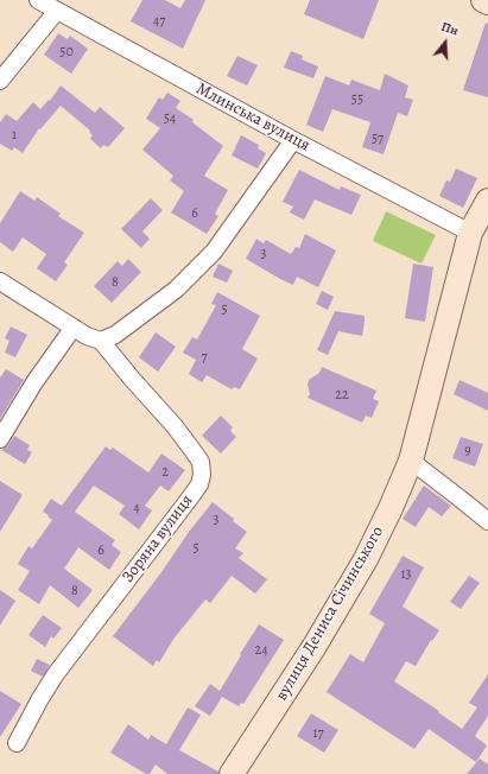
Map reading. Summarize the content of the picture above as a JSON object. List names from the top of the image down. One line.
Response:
{"streets":{"street":["Млинська вулиця","Зоряна вулиця","вулиця Дениса Січинського"]},"crossings":[["Млинська вулиця","вулиця Дениса Січинського"]],"house_numbers":["47","50","55","54","1","57","6","3","8","5","7","22","9","2","4","3","5","6","13","8","24","17"],"north":"top"}
